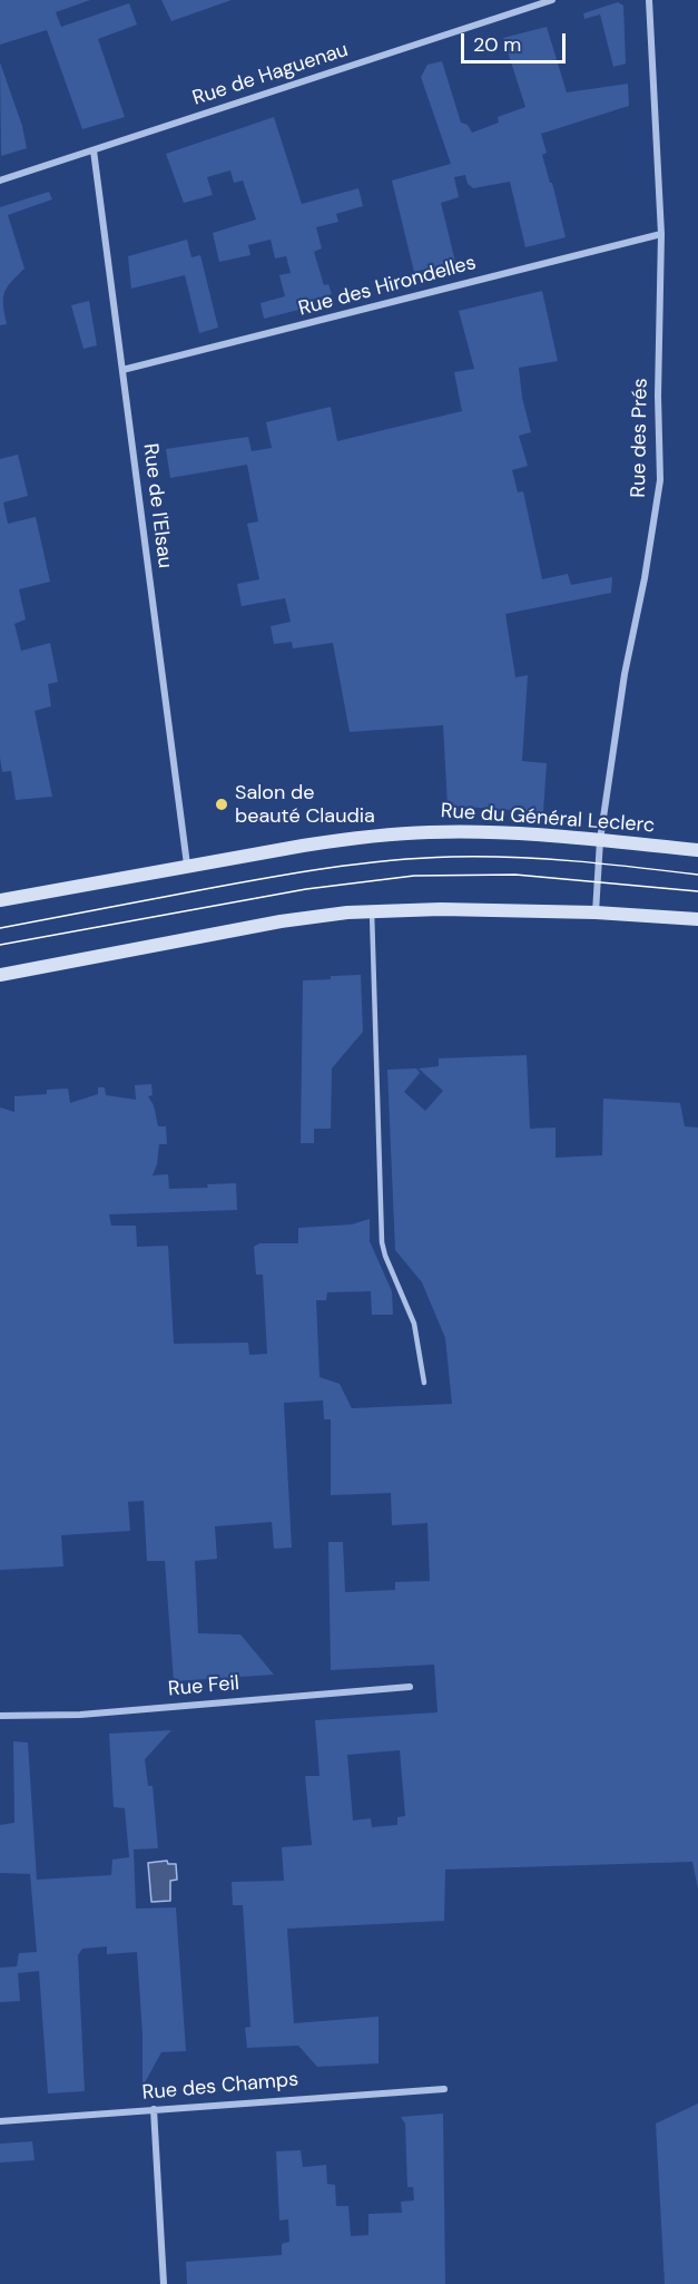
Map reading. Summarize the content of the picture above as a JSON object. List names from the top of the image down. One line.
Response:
{"streets":{"main road":["Rue du Général Leclerc"],"street":["Rue de Haguenau","Rue des Hirondelles","Rue des Prés","Rue de l'Elsau","Rue Feil","Rue des Champs"]},"crossings":[["Rue de Haguenau","Rue de l'Elsau"],["Rue des Hirondelles","Rue des Prés"],["Rue des Hirondelles","Rue de l'Elsau"],["Rue des Prés","Rue du Général Leclerc"],["Rue de l'Elsau","Rue du Général Leclerc"]],"places":["Salon de beauté Claudia"],"scale_bar":"20 m"}
